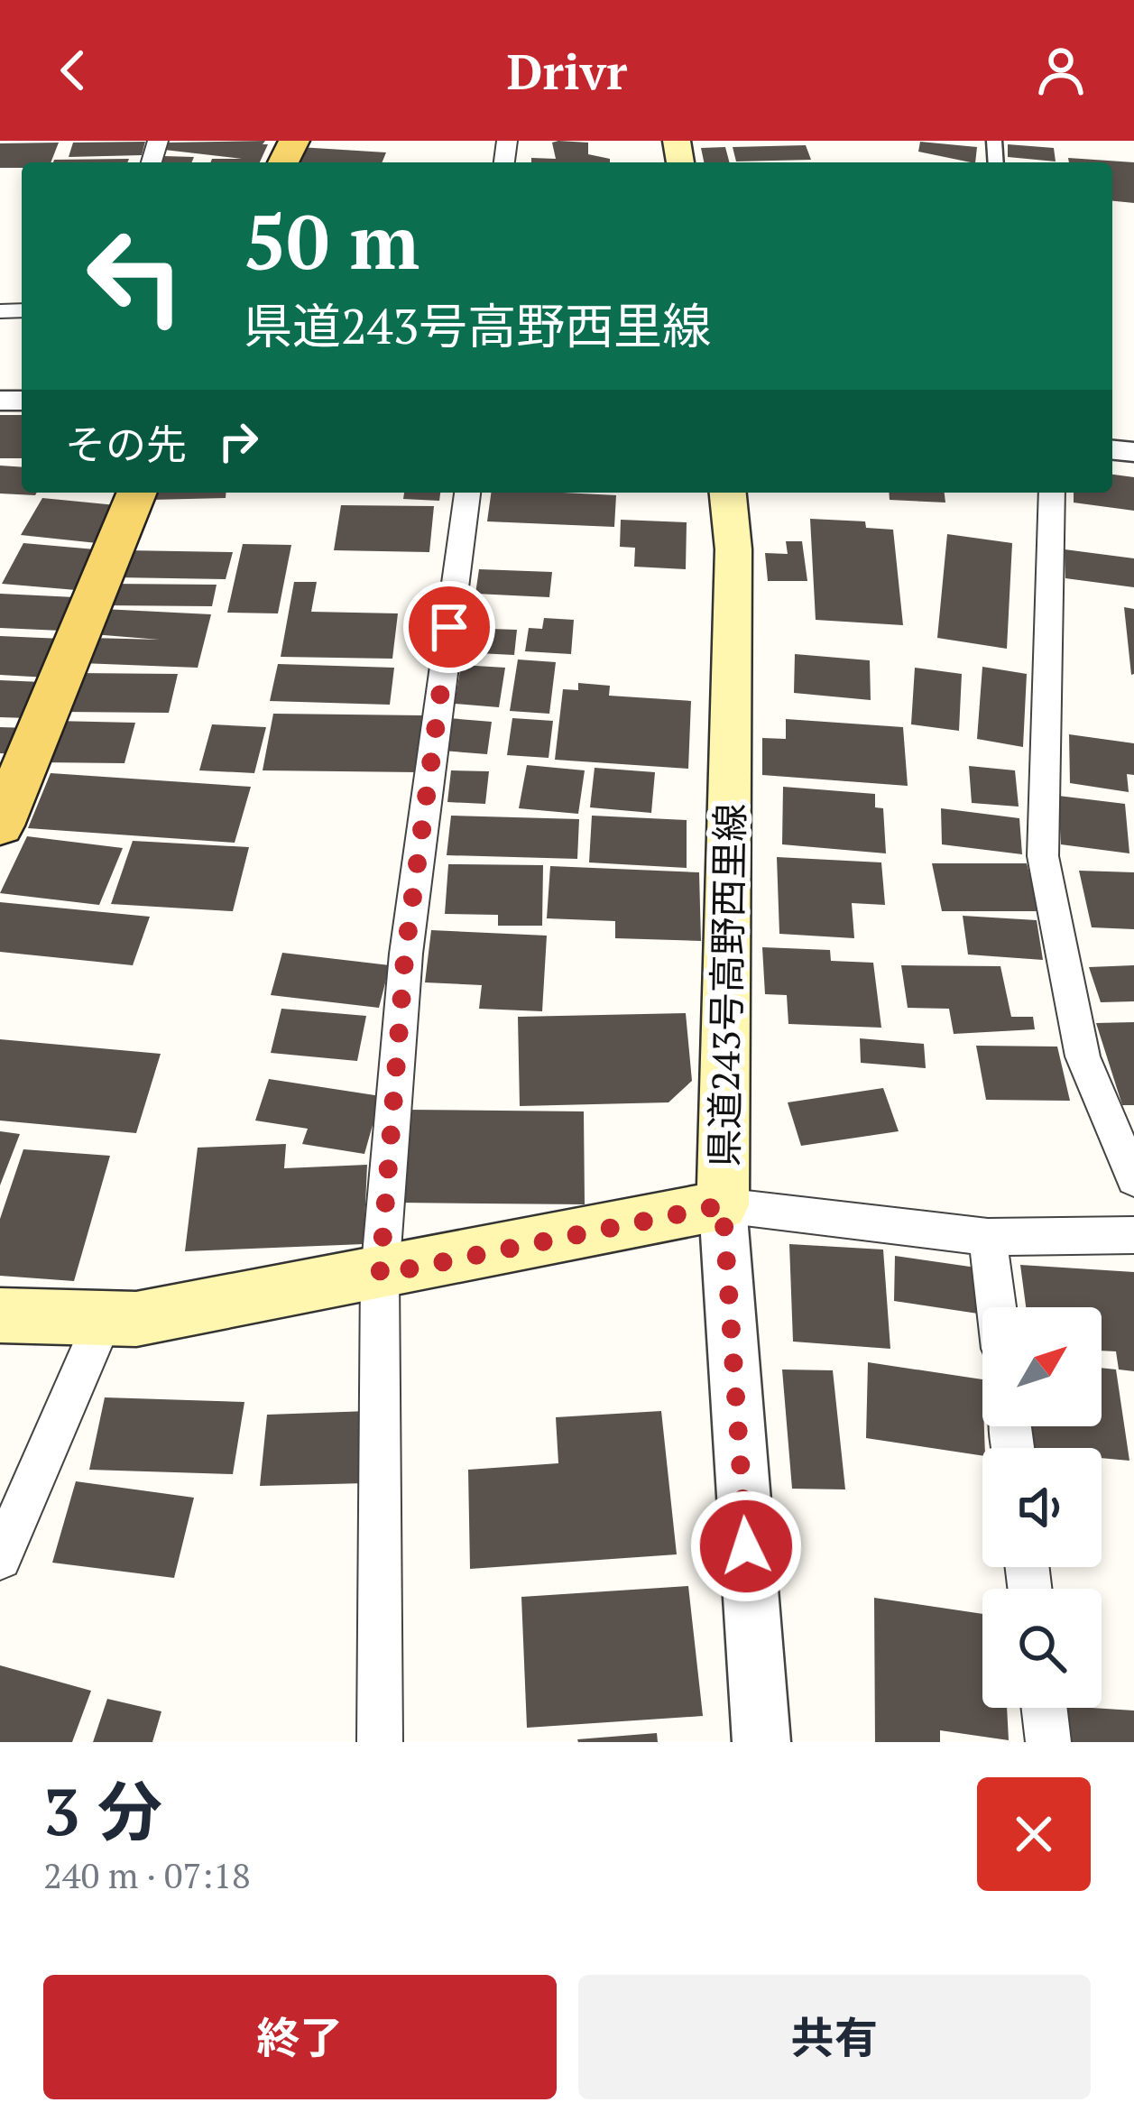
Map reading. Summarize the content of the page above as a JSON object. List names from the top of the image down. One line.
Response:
{"streets":{"main road":["県道243号高野西里線"]},"north":"top right","page":{"header":"Drivr","turn":["50 m","県道243号高野西里線"],"then":"その先","heading":["3 分","240 m · 07:18"],"buttons":["終了","共有"]}}
